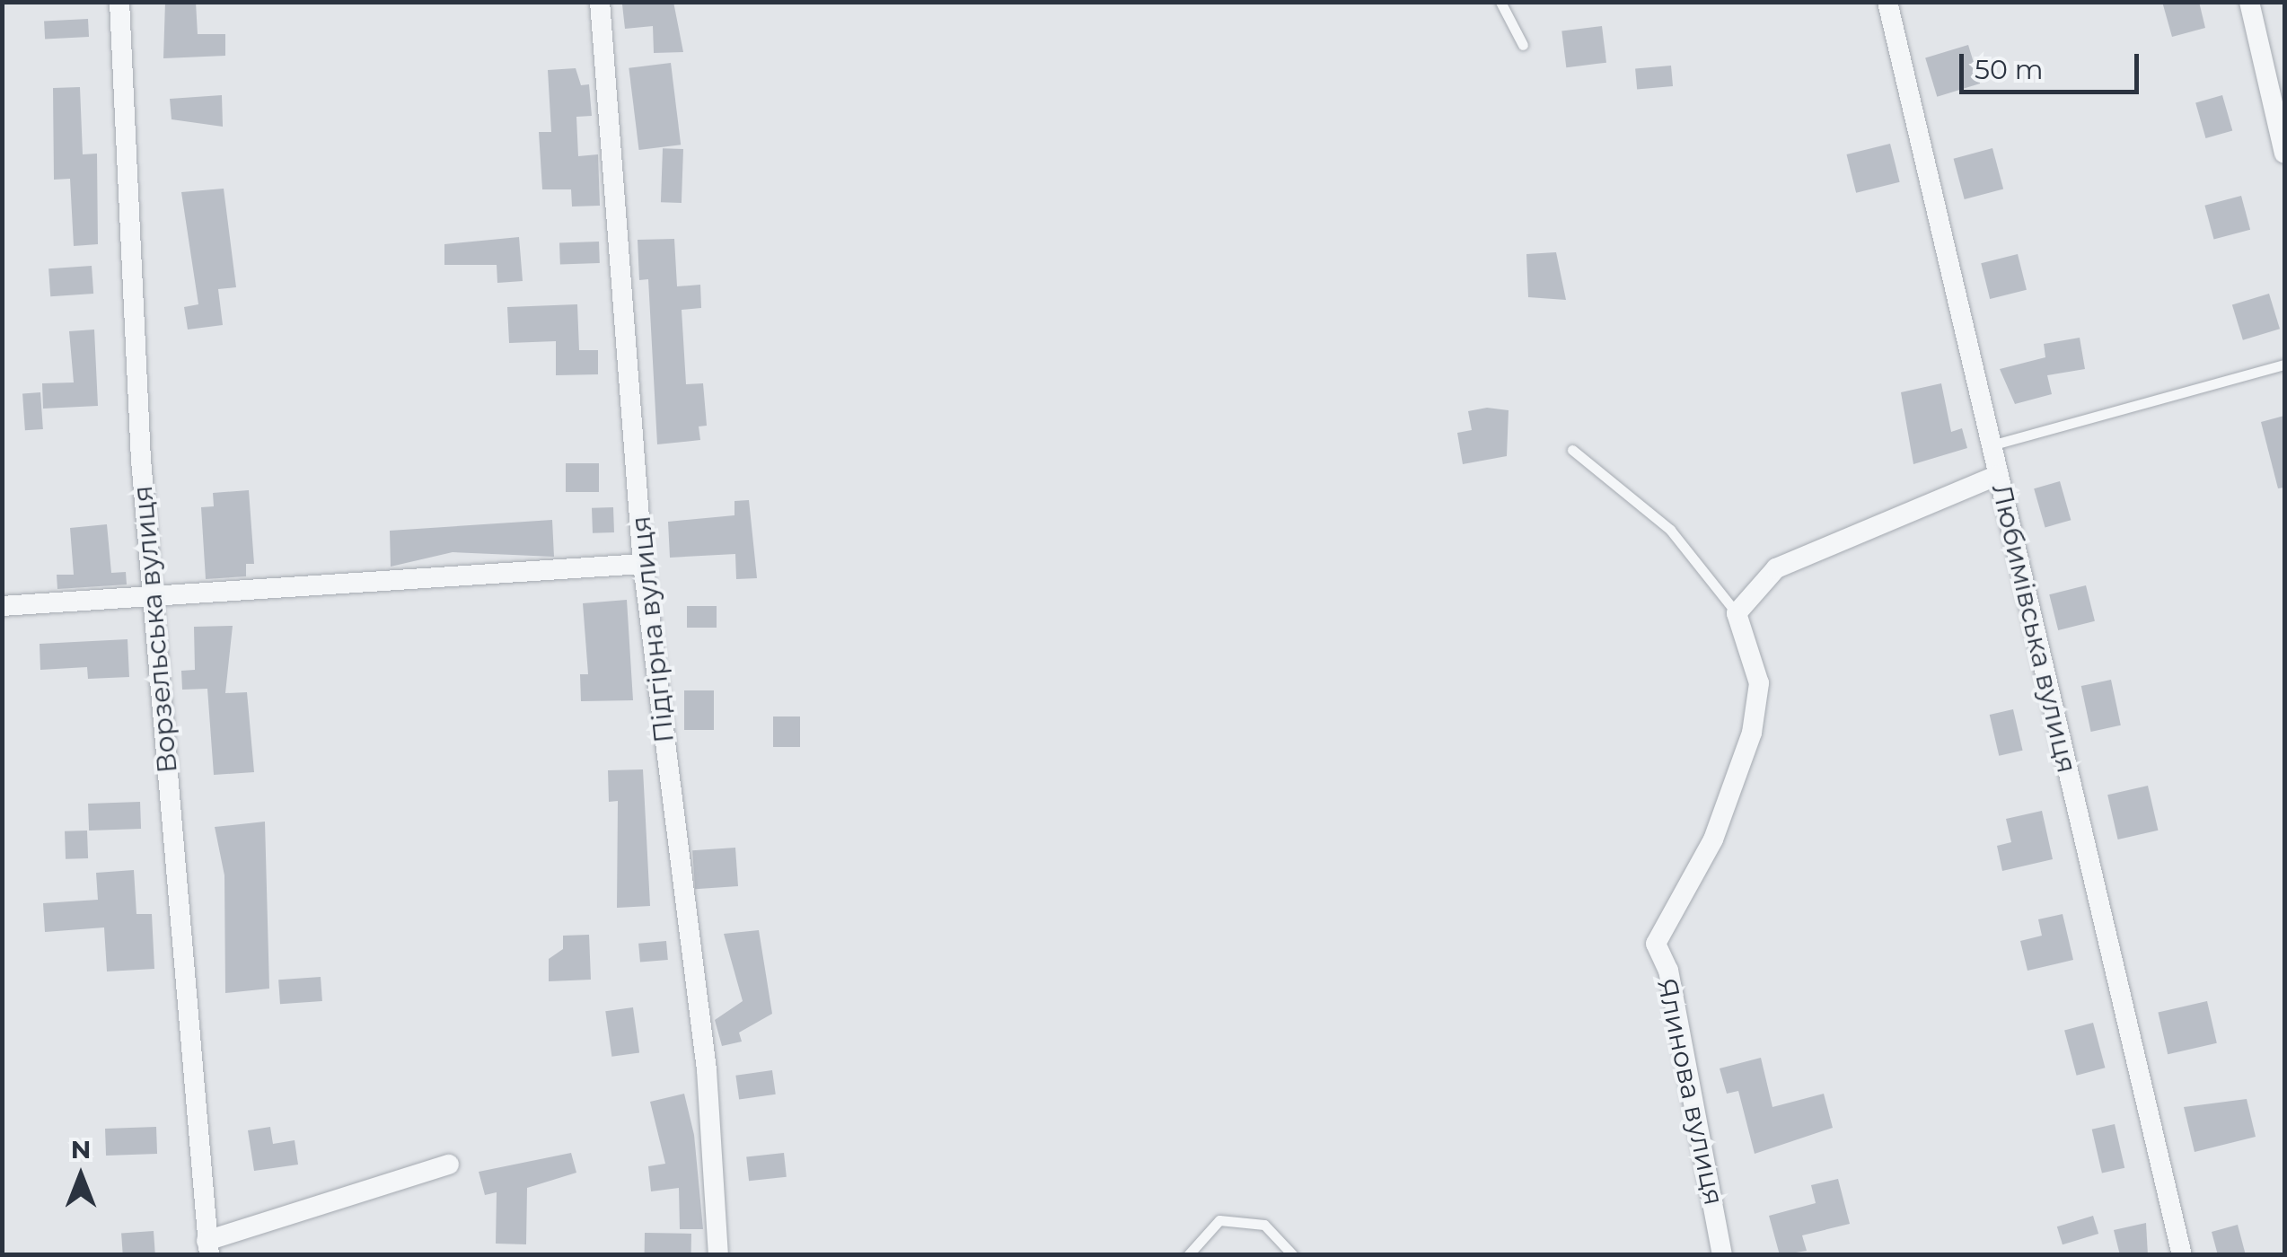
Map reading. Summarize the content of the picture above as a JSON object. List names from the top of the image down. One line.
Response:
{"streets":{"street":["Любимівська вулиця","Ворзельська вулиця","Підгірна вулиця","Ялинова вулиця"]},"scale_bar":"50 m","north":"top"}
